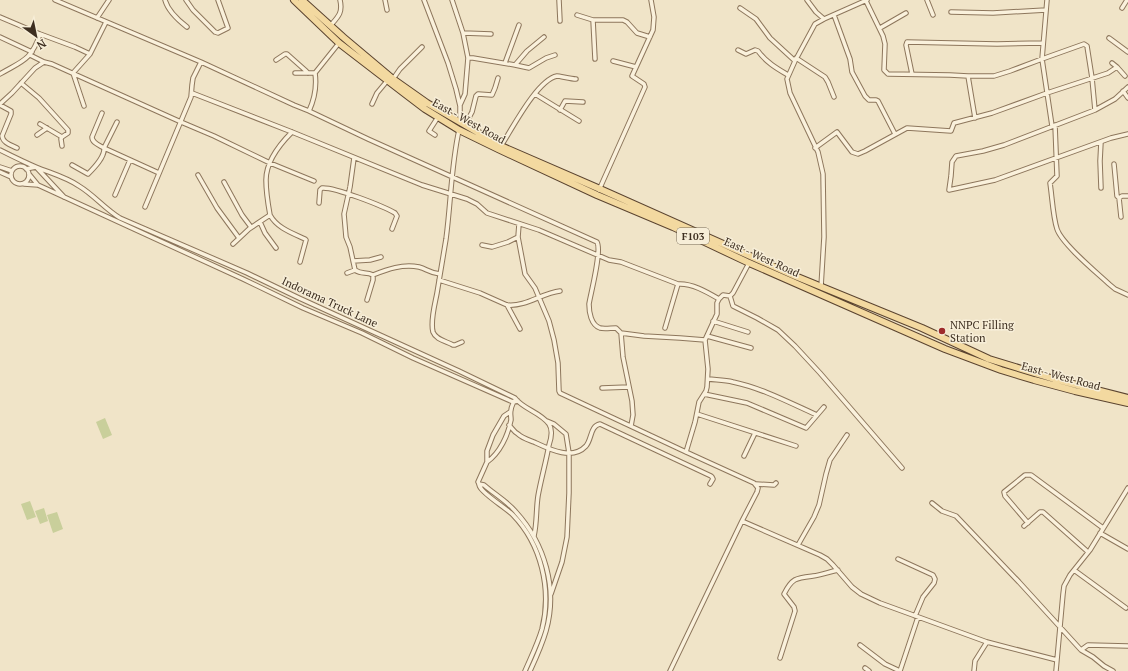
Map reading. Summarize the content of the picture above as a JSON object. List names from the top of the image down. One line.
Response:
{"streets":{"main road":["East - West Road","F103"],"street":["Indorama Truck Lane"]},"places":["NNPC Filling Station"],"north":"bottom right"}
